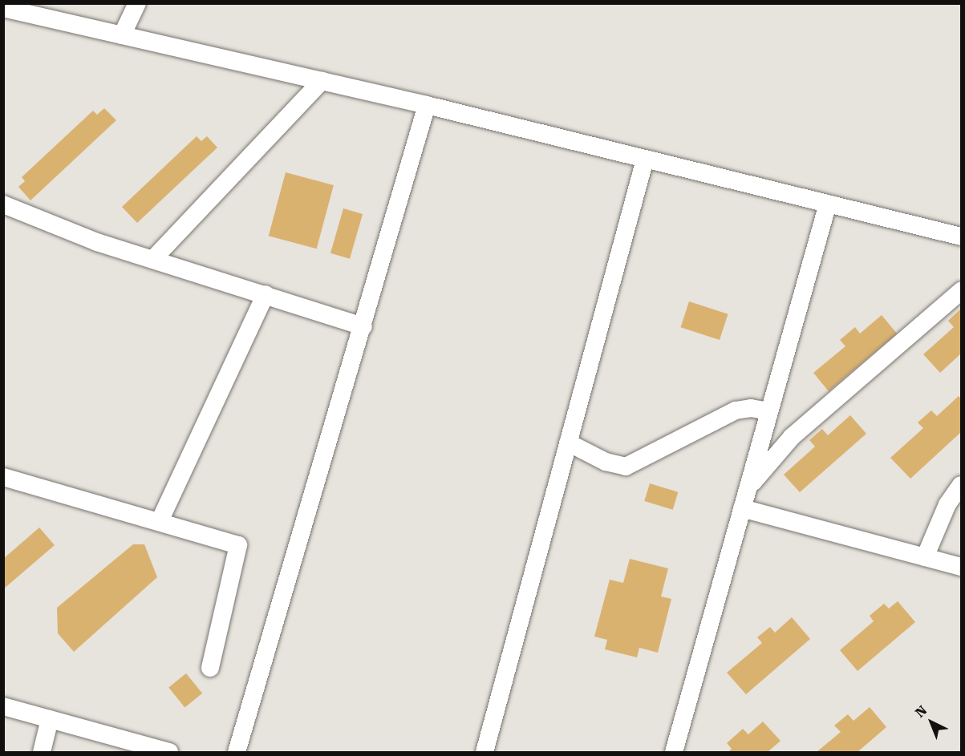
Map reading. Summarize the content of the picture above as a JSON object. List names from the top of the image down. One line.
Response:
{"north":"top left"}
